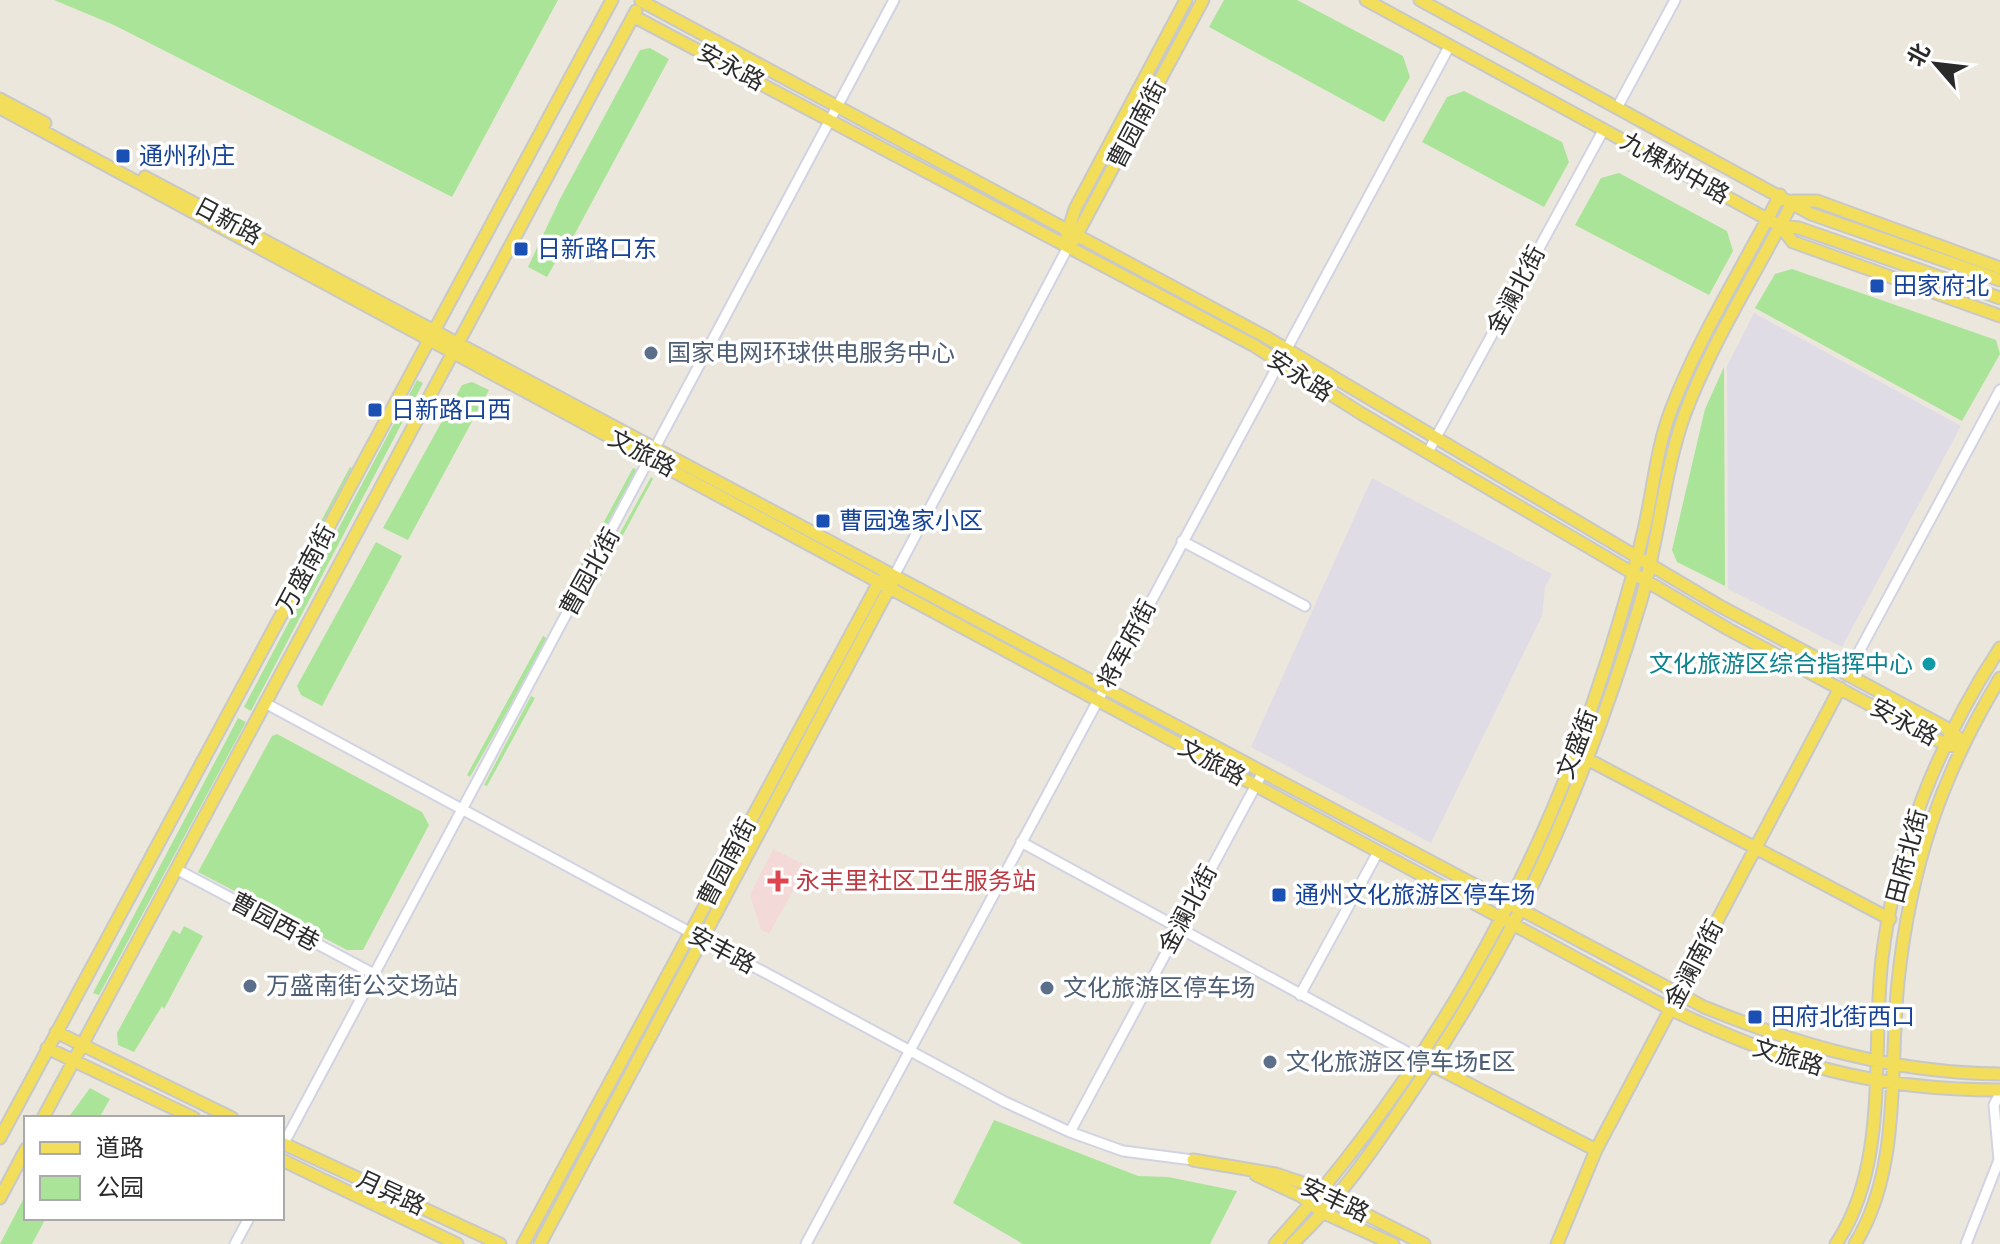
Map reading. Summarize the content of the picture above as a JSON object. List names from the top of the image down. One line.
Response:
{"streets":{"main road":["安永路","曹园南街","九棵树中路","日新路","文旅路","万盛南街","文盛街","田府北街","安丰路","金澜南街","月异路"],"street":["金澜北街","曹园北街","将军府街","曹园西巷"]},"crossings":[["安永路","曹园南街"],["安永路","金澜北街"],["安永路","万盛南街"],["安永路","曹园北街"],["安永路","将军府街"],["安永路","文盛街"],["安永路","田府北街"],["安永路","金澜南街"],["曹园南街","文旅路"],["曹园南街","安丰路"],["九棵树中路","金澜北街"],["九棵树中路","将军府街"],["九棵树中路","文盛街"],["日新路","文旅路"],["日新路","万盛南街"],["金澜北街","文旅路"],["金澜北街","安丰路"],["文旅路","万盛南街"],["文旅路","曹园北街"],["文旅路","将军府街"],["文旅路","文盛街"],["文旅路","田府北街"],["文旅路","金澜南街"],["万盛南街","曹园西巷"],["万盛南街","安丰路"],["曹园北街","曹园西巷"],["曹园北街","安丰路"],["将军府街","安丰路"],["文盛街","安丰路"]],"places":{"transit":["通州孙庄","日新路口东","田家府北","日新路口西","曹园逸家小区","通州文化旅游区停车场","田府北街西口"],"other":["国家电网环球供电服务中心","文化旅游区综合指挥中心","万盛南街公交场站","文化旅游区停车场","文化旅游区停车场E区"],"health":["永丰里社区卫生服务站"]},"legend":["道路","公园"],"north":"top left"}
